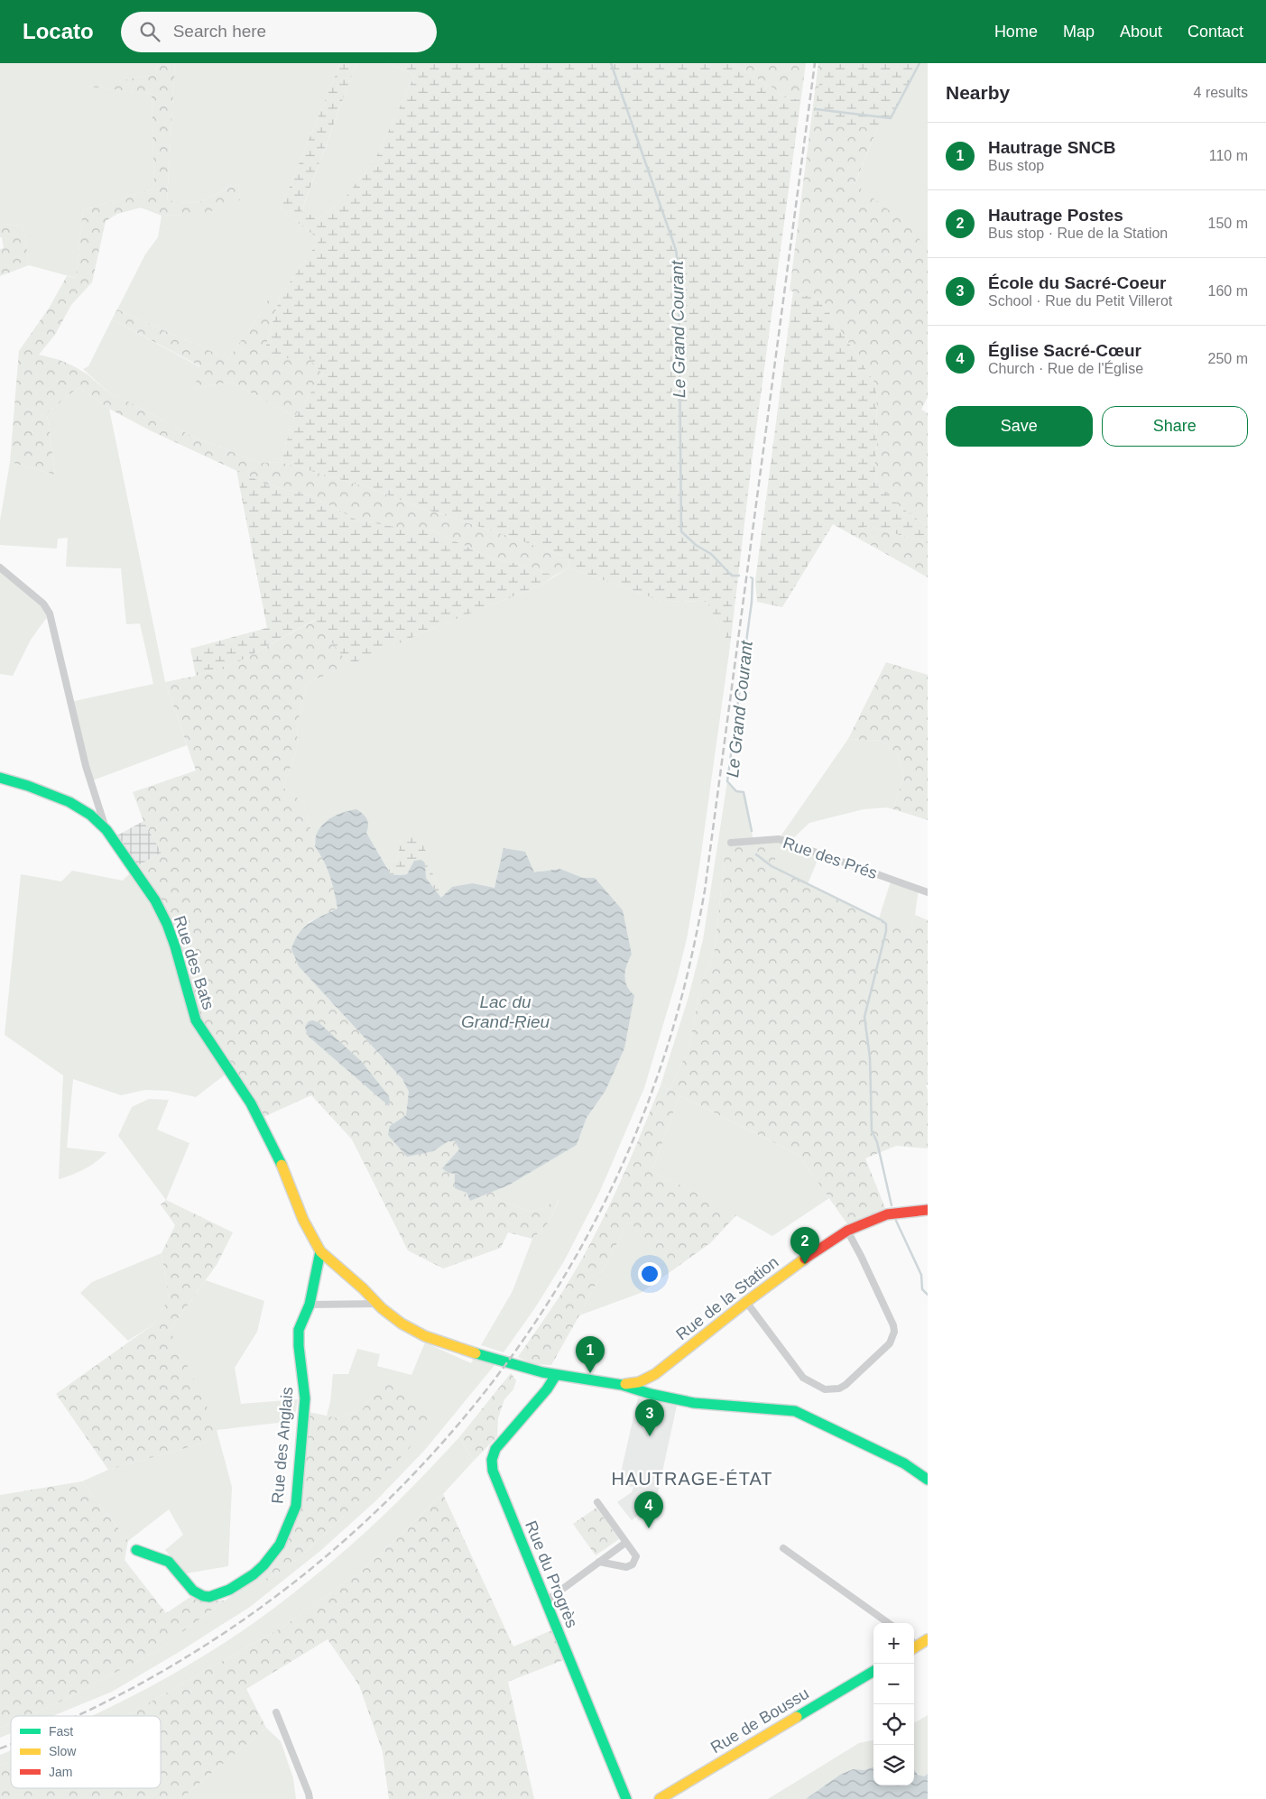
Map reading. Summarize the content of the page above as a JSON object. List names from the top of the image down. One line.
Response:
{"streets":{"street":["Rue des Prés","Rue des Bats","Rue de la Station","Rue des Anglais","Rue du Progrès","Rue de Boussu"]},"crossings":[["Rue des Bats","Rue de la Station"],["Rue des Bats","Rue des Anglais"],["Rue des Bats","Rue du Progrès"]],"districts":["HAUTRAGE-ÉTAT"],"water":["Le Grand Courant","Lac du Grand-Rieu"],"legend":["Fast","Slow","Jam"],"page":{"header":"Locato","search":"Search here","nav":["Home","Map","About","Contact"],"heading":["Nearby","4 results"],"list":[{"mark":"1","name":"Hautrage SNCB","note":"Bus stop","value":"110 m"},{"mark":"2","name":"Hautrage Postes","note":"Bus stop · Rue de la Station","value":"150 m"},{"mark":"3","name":"École du Sacré-Coeur","note":"School · Rue du Petit Villerot","value":"160 m"},{"mark":"4","name":"Église Sacré-Cœur","note":"Church · Rue de l'Église","value":"250 m"}],"buttons":["Save","Share"],"pins":["2","1","3","4"],"map_buttons":["+","−"]}}
